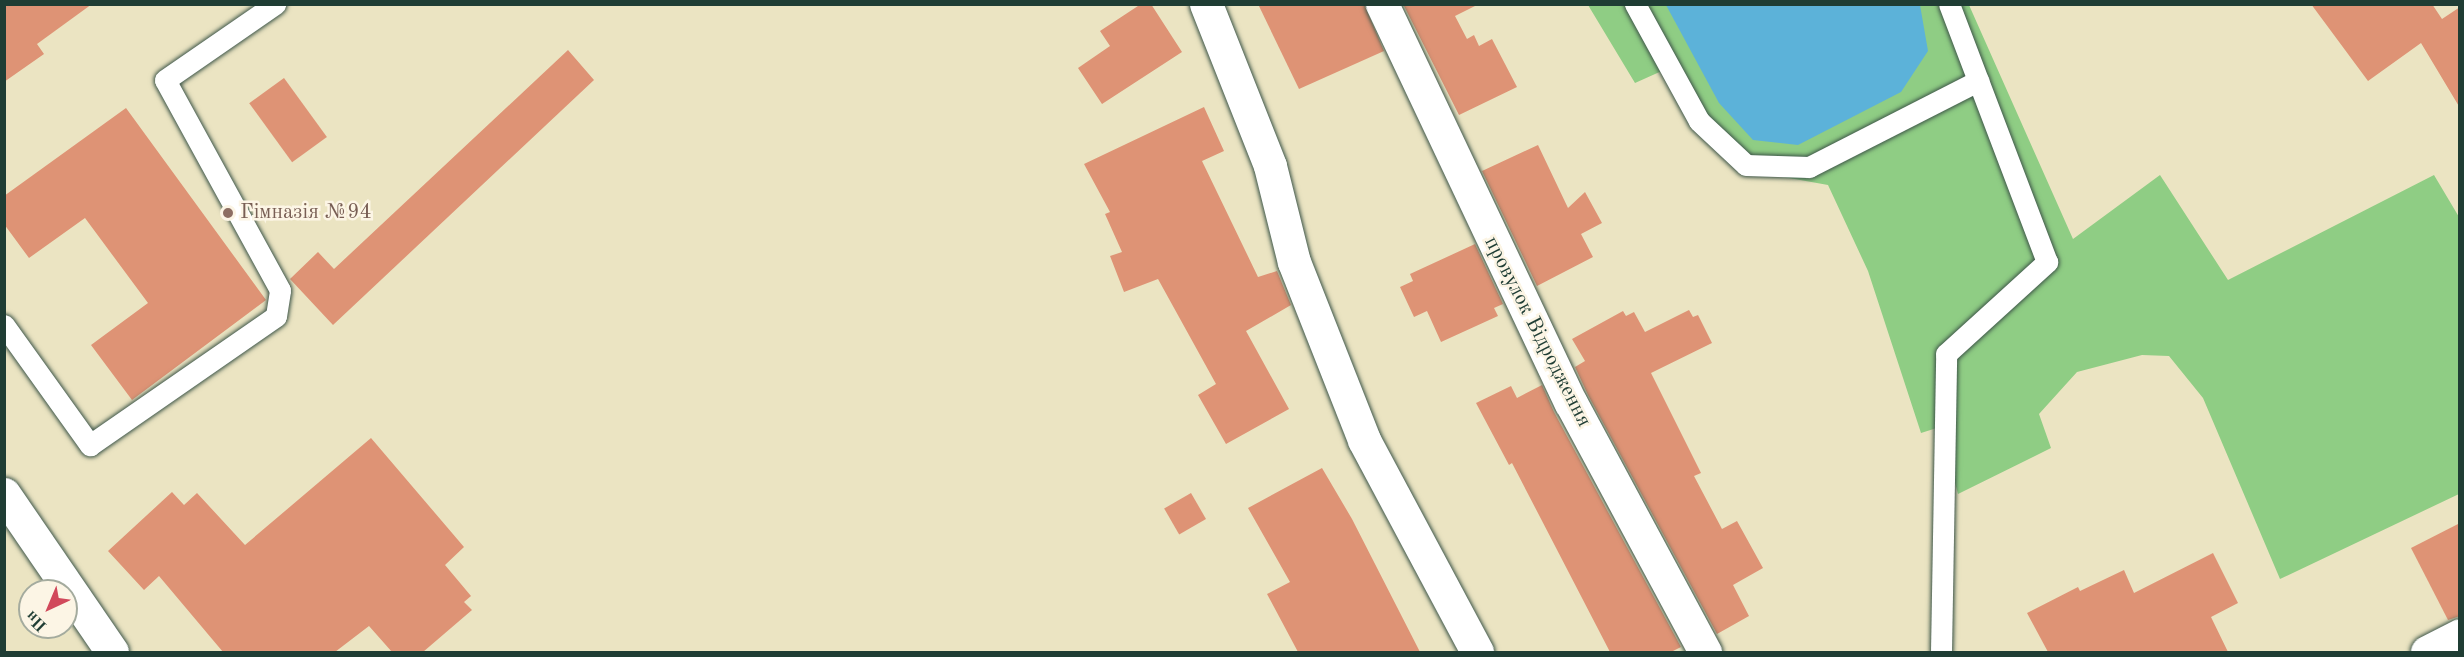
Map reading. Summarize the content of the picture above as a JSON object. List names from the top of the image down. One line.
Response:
{"streets":{"street":["провулок Відродження"]},"places":["Гімназія №94"],"north":"bottom left"}
